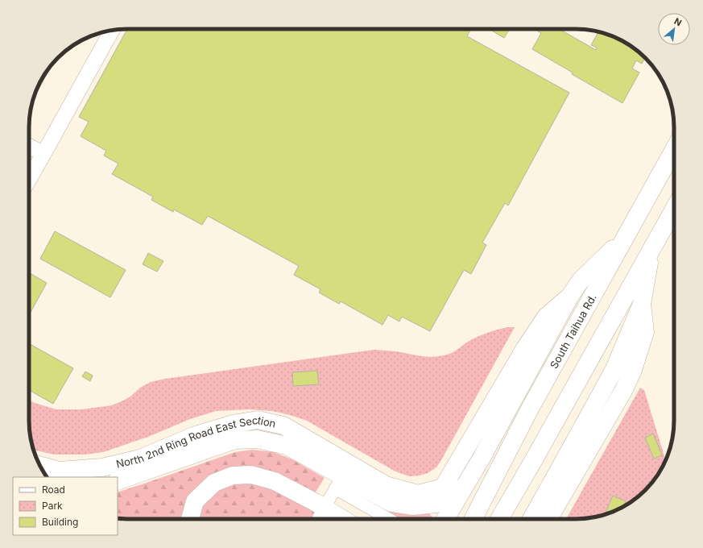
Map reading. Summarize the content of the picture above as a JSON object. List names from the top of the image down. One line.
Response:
{"streets":{"main road":["South Taihua Rd.","North 2nd Ring Road East Section"]},"legend":["Road","Park","Building"],"north":"top right"}
